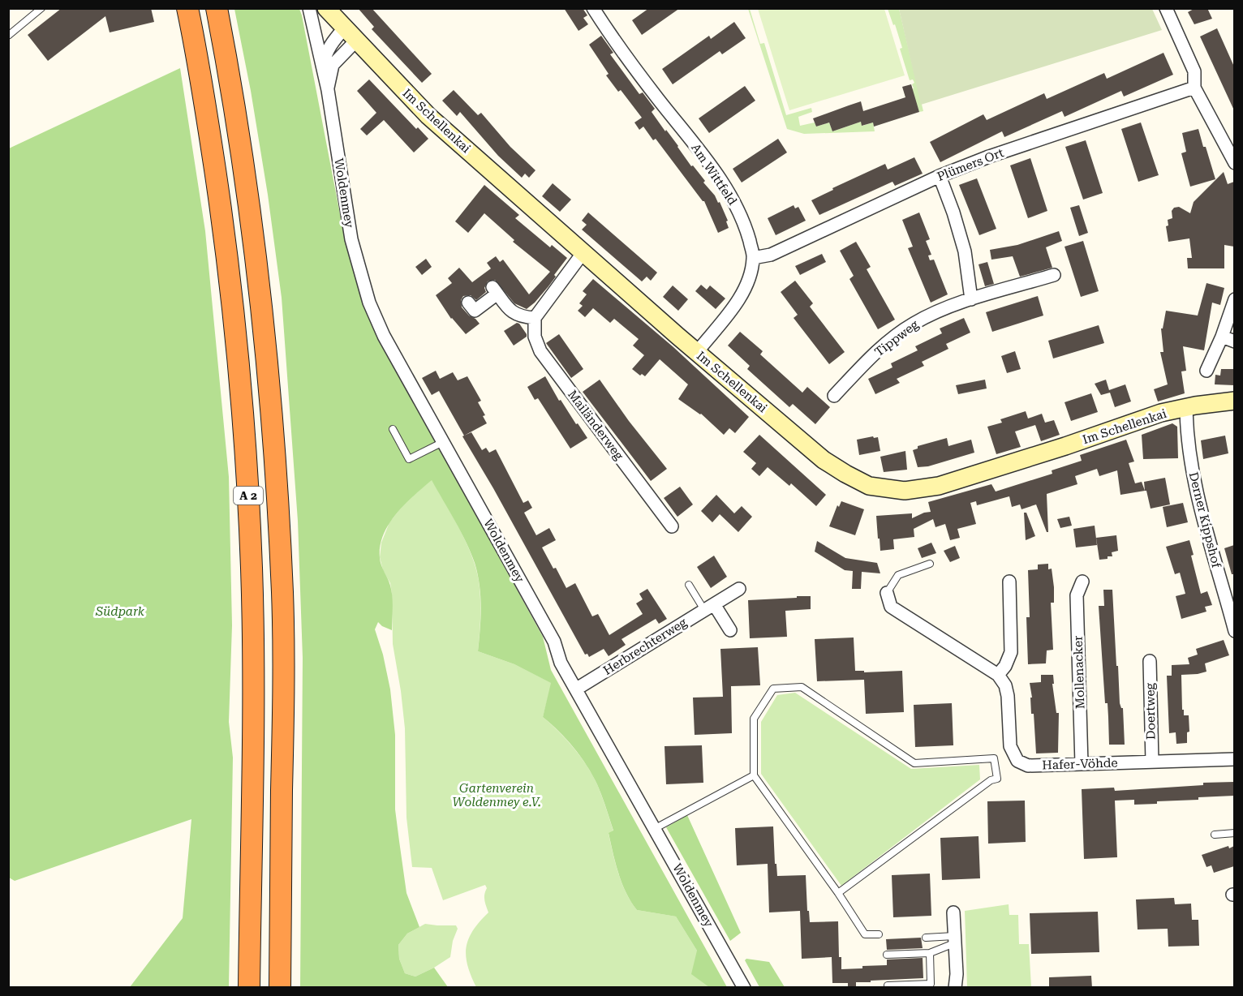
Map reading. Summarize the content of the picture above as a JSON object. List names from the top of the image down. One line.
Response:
{"streets":{"highway":["A 2"],"street":["Im Schellenkai","Plümers Ort","Am Wittfeld","Woldenmey","Tippweg","Mailänderweg","Derner Kippshof","Herbrechterweg","Mollenacker","Doertweg","Hafer-Vöhde"]},"crossings":[["Im Schellenkai","Am Wittfeld"],["Im Schellenkai","Woldenmey"],["Im Schellenkai","Derner Kippshof"],["Plümers Ort","Am Wittfeld"],["Woldenmey","Herbrechterweg"],["Mollenacker","Hafer-Vöhde"],["Doertweg","Hafer-Vöhde"]],"parks":["Südpark","Gartenverein Woldenmey e.V."]}
